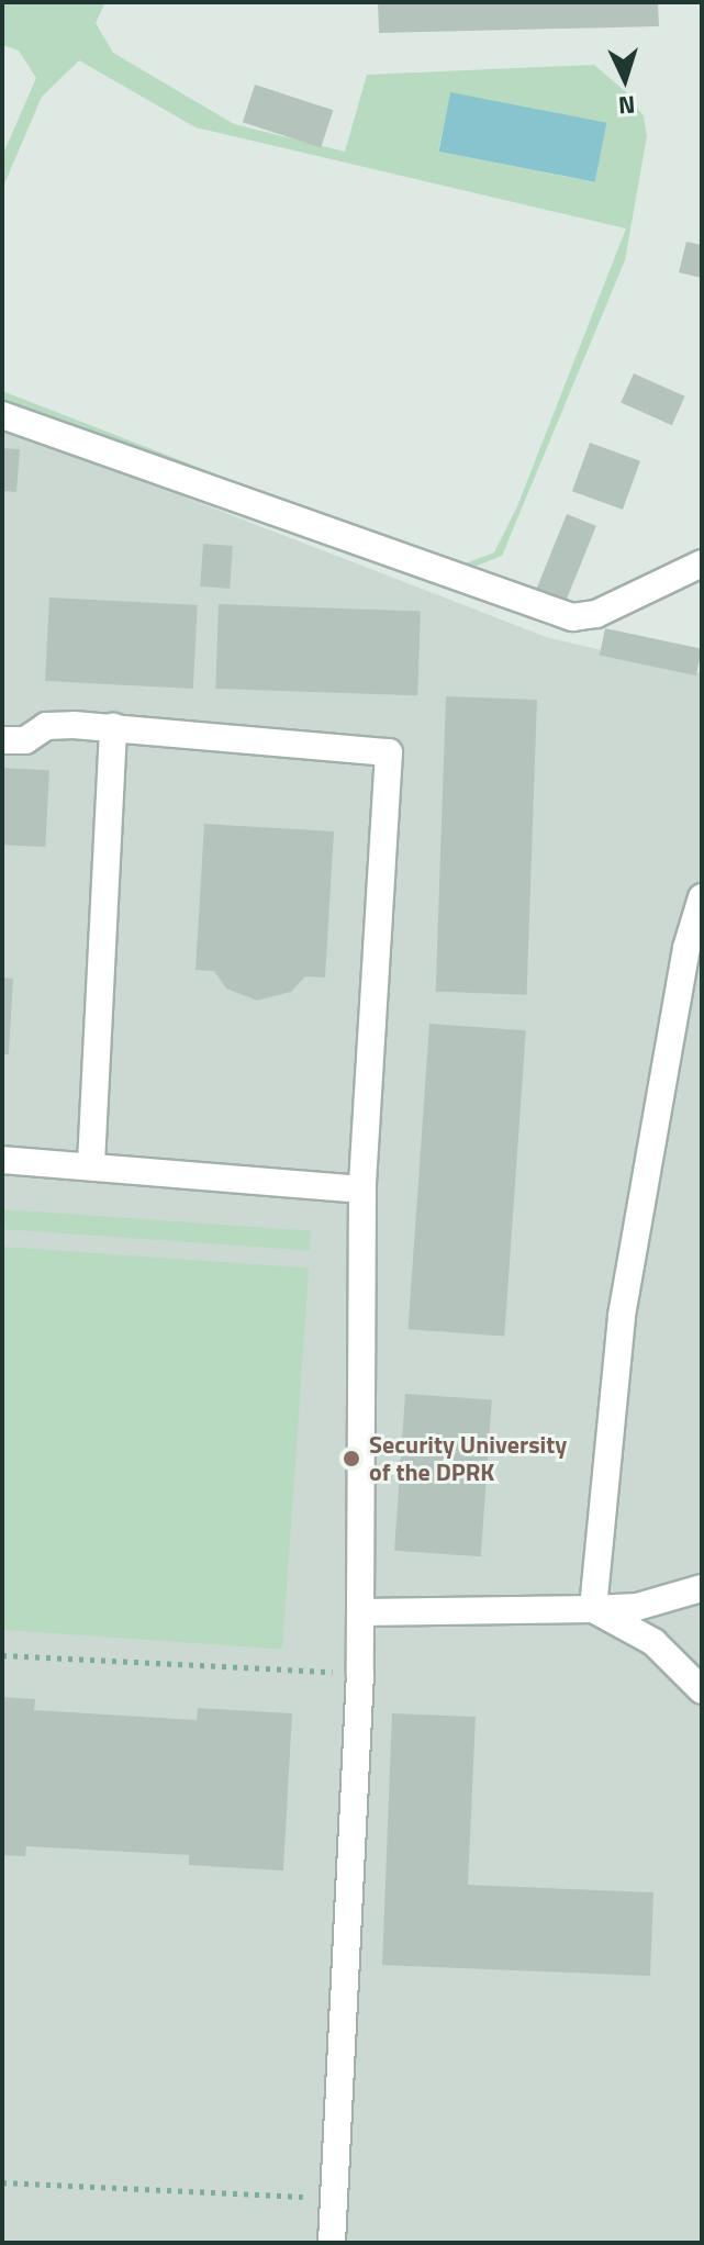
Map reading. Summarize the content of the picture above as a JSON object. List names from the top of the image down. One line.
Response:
{"places":["Security University of the DPRK"],"north":"bottom"}
